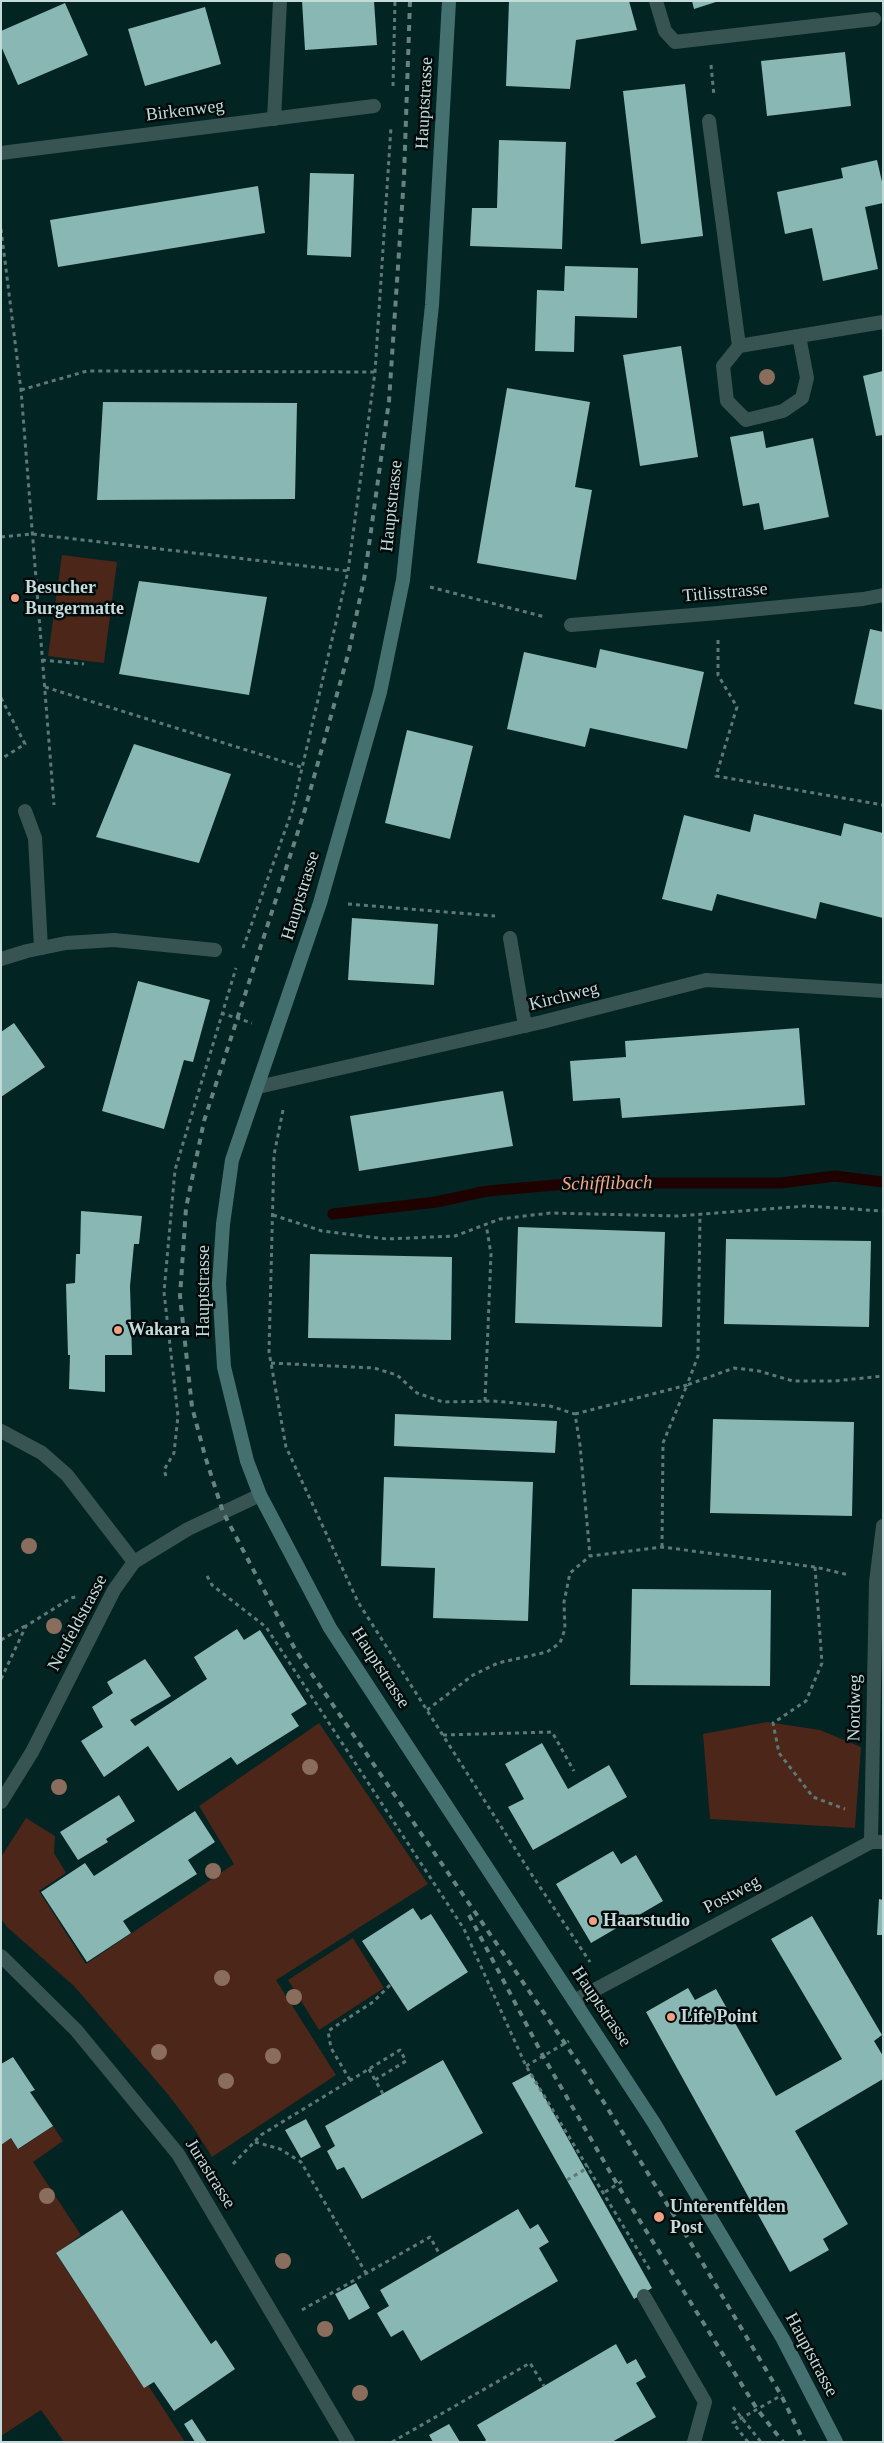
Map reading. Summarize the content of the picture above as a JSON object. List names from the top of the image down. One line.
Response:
{"streets":{"main road":["Hauptstrasse"],"street":["Birkenweg","Titlisstrasse","Kirchweg","Neufeldstrasse","Nordweg","Postweg","Jurastrasse"]},"crossings":[["Hauptstrasse","Kirchweg"],["Hauptstrasse","Neufeldstrasse"],["Hauptstrasse","Postweg"],["Nordweg","Postweg"]],"water":["Schifflibach"],"places":["Besucher Burgermatte","Wakara","Haarstudio","Life Point","Unterentfelden Post"]}
